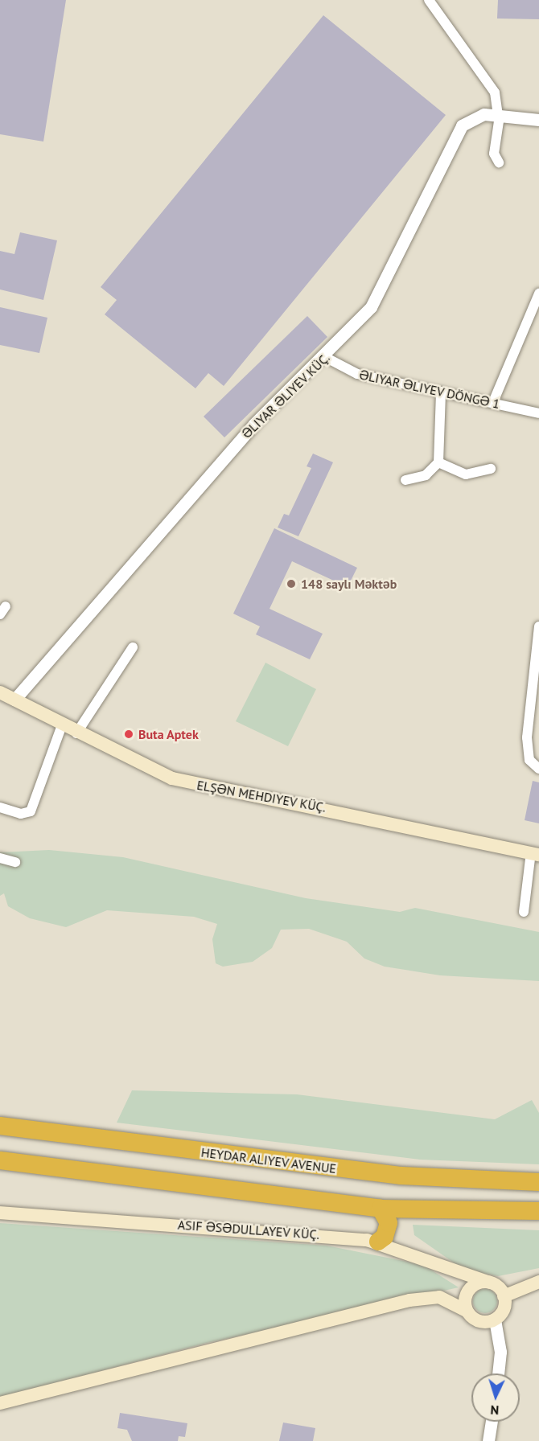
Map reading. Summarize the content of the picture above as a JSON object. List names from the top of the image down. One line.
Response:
{"streets":{"highway":["HEYDAR ALIYEV AVENUE"],"main road":["ELŞƏN MEHDIYEV KÜÇ.","ASIF ƏSƏDULLAYEV KÜÇ."],"street":["ƏLIYAR ƏLIYEV DÖNGƏ 1","ƏLIYAR ƏLIYEV KÜÇ."]},"crossings":[["ƏLIYAR ƏLIYEV DÖNGƏ 1","ƏLIYAR ƏLIYEV KÜÇ."],["ƏLIYAR ƏLIYEV KÜÇ.","ELŞƏN MEHDIYEV KÜÇ."]],"places":["148 saylı Məktəb","Buta Aptek"],"north":"bottom"}
